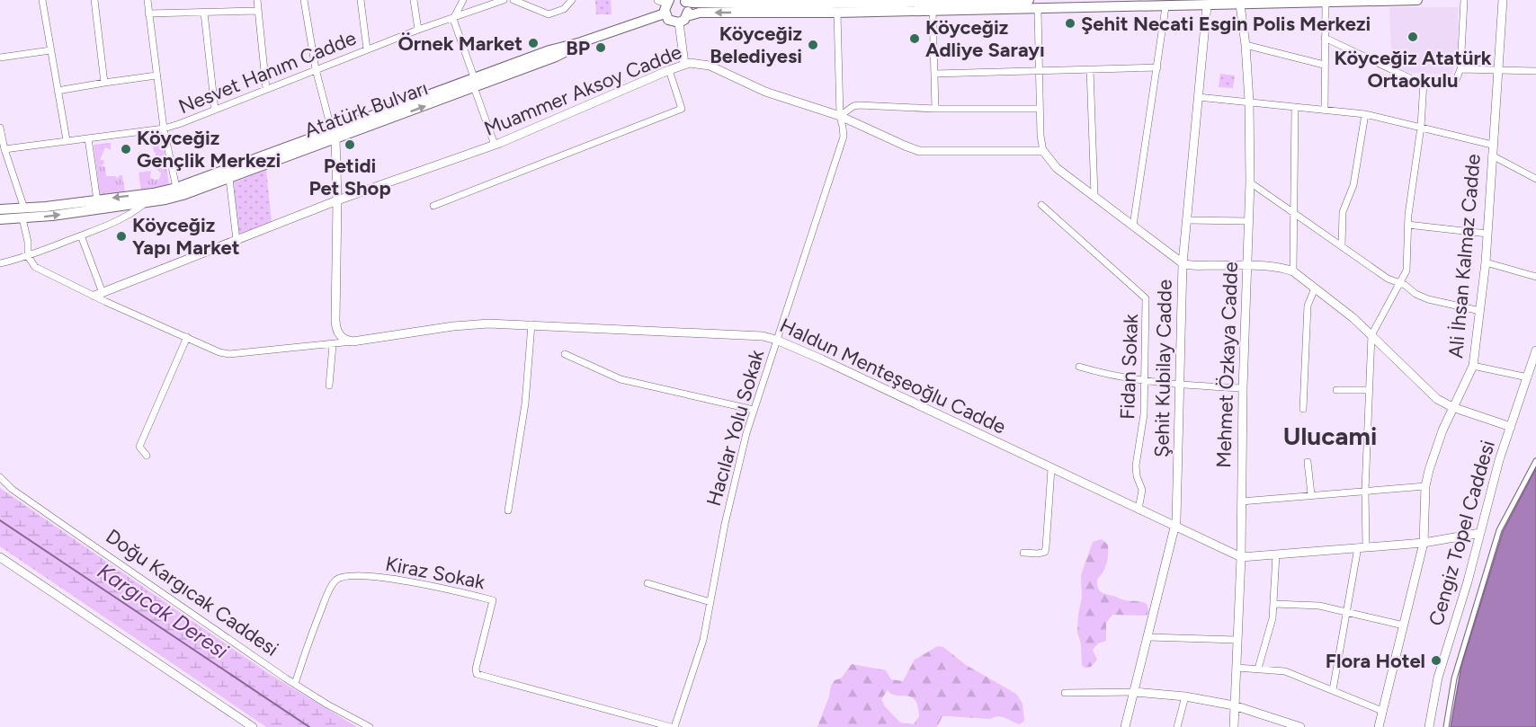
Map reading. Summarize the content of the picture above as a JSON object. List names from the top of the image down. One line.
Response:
{"streets":{"main road":["Atatürk Bulvarı"],"street":["Nesvet Hanım Cadde","Muammer Aksoy Cadde","Ali İhsan Kalmaz Cadde","Mehmet Özkaya Cadde","Fidan Sokak","Şehit Kubilay Cadde","Haldun Menteşeoğlu Cadde","Hacılar Yolu Sokak","Cengiz Topel Caddesi","Kiraz Sokak","Doğu Kargıcak Caddesi"]},"crossings":[["Muammer Aksoy Cadde","Hacılar Yolu Sokak"],["Ali İhsan Kalmaz Cadde","Haldun Menteşeoğlu Cadde"],["Mehmet Özkaya Cadde","Haldun Menteşeoğlu Cadde"],["Fidan Sokak","Haldun Menteşeoğlu Cadde"],["Şehit Kubilay Cadde","Haldun Menteşeoğlu Cadde"],["Haldun Menteşeoğlu Cadde","Hacılar Yolu Sokak"],["Haldun Menteşeoğlu Cadde","Cengiz Topel Caddesi"],["Hacılar Yolu Sokak","Kiraz Sokak"],["Kiraz Sokak","Doğu Kargıcak Caddesi"]],"districts":["Ulucami"],"water":["Kargıcak Deresi"],"places":["Şehit Necati Esgin Polis Merkezi","Köyceğiz Atatürk Ortaokulu","Köyceğiz Adliye Sarayı","Örnek Market","Köyceğiz Belediyesi","BP","Petidi Pet Shop","Köyceğiz Gençlik Merkezi","Köyceğiz Yapı Market","Flora Hotel"]}
